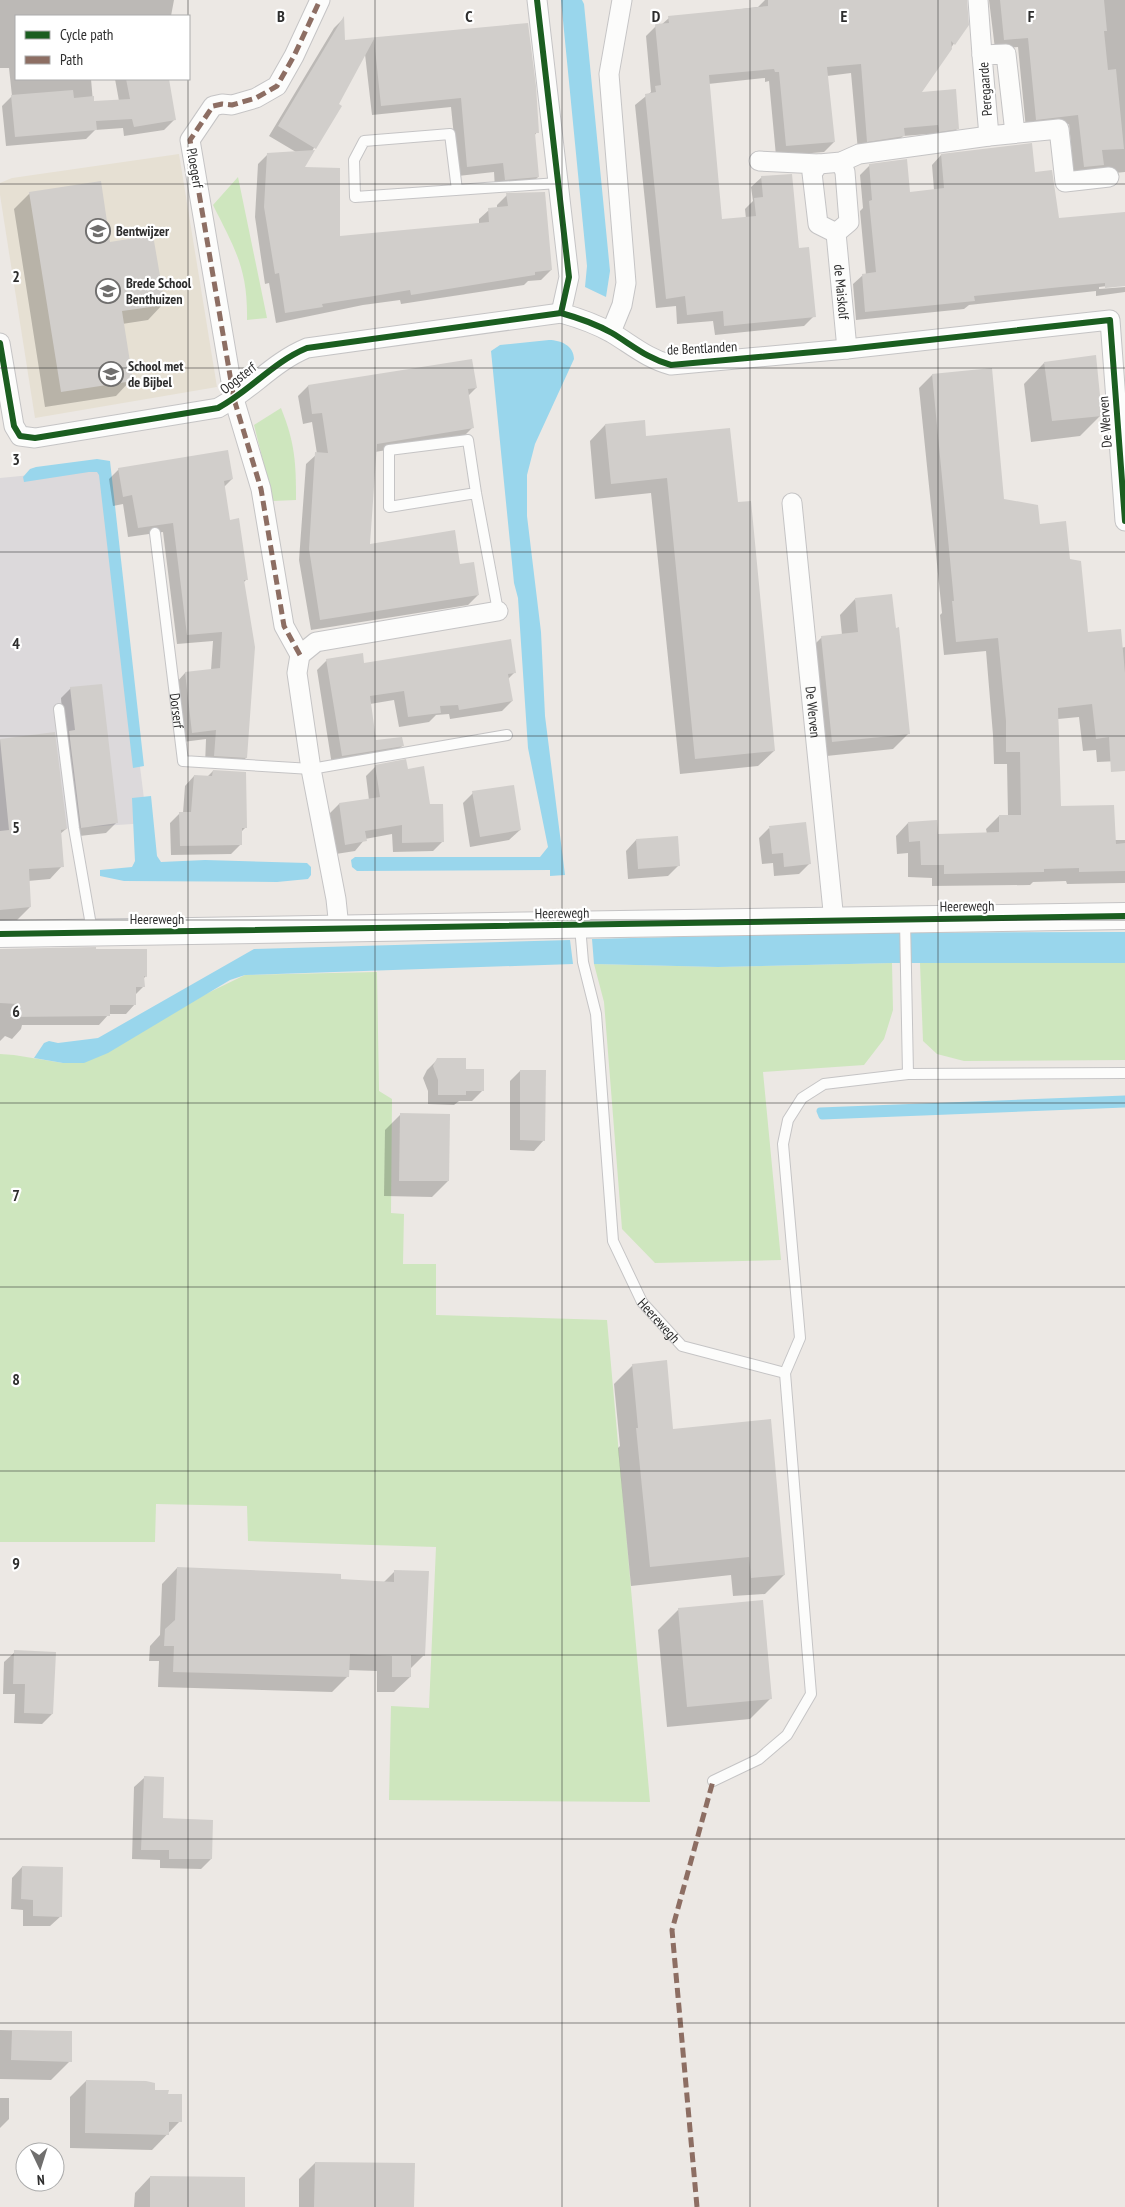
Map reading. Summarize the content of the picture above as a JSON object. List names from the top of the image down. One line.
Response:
{"streets":{"street":["Peregaarde","Ploegerf","de Maiskolf","de Bentlanden","Oogsterf","De Werven","Heerewegh"],"lane":["Dorserf"]},"crossings":[["Ploegerf","Oogsterf"],["de Maiskolf","de Bentlanden"],["de Bentlanden","Oogsterf"],["de Bentlanden","De Werven"],["De Werven","Heerewegh"]],"places":{"school or university":["Bentwijzer","Brede School Benthuizen","School met de Bijbel"]},"legend":["Cycle path","Path"],"north":"bottom","grid":{"columns":["B","C","D","E","F"],"rows":["2","3","4","5","6","7","8","9"]}}
